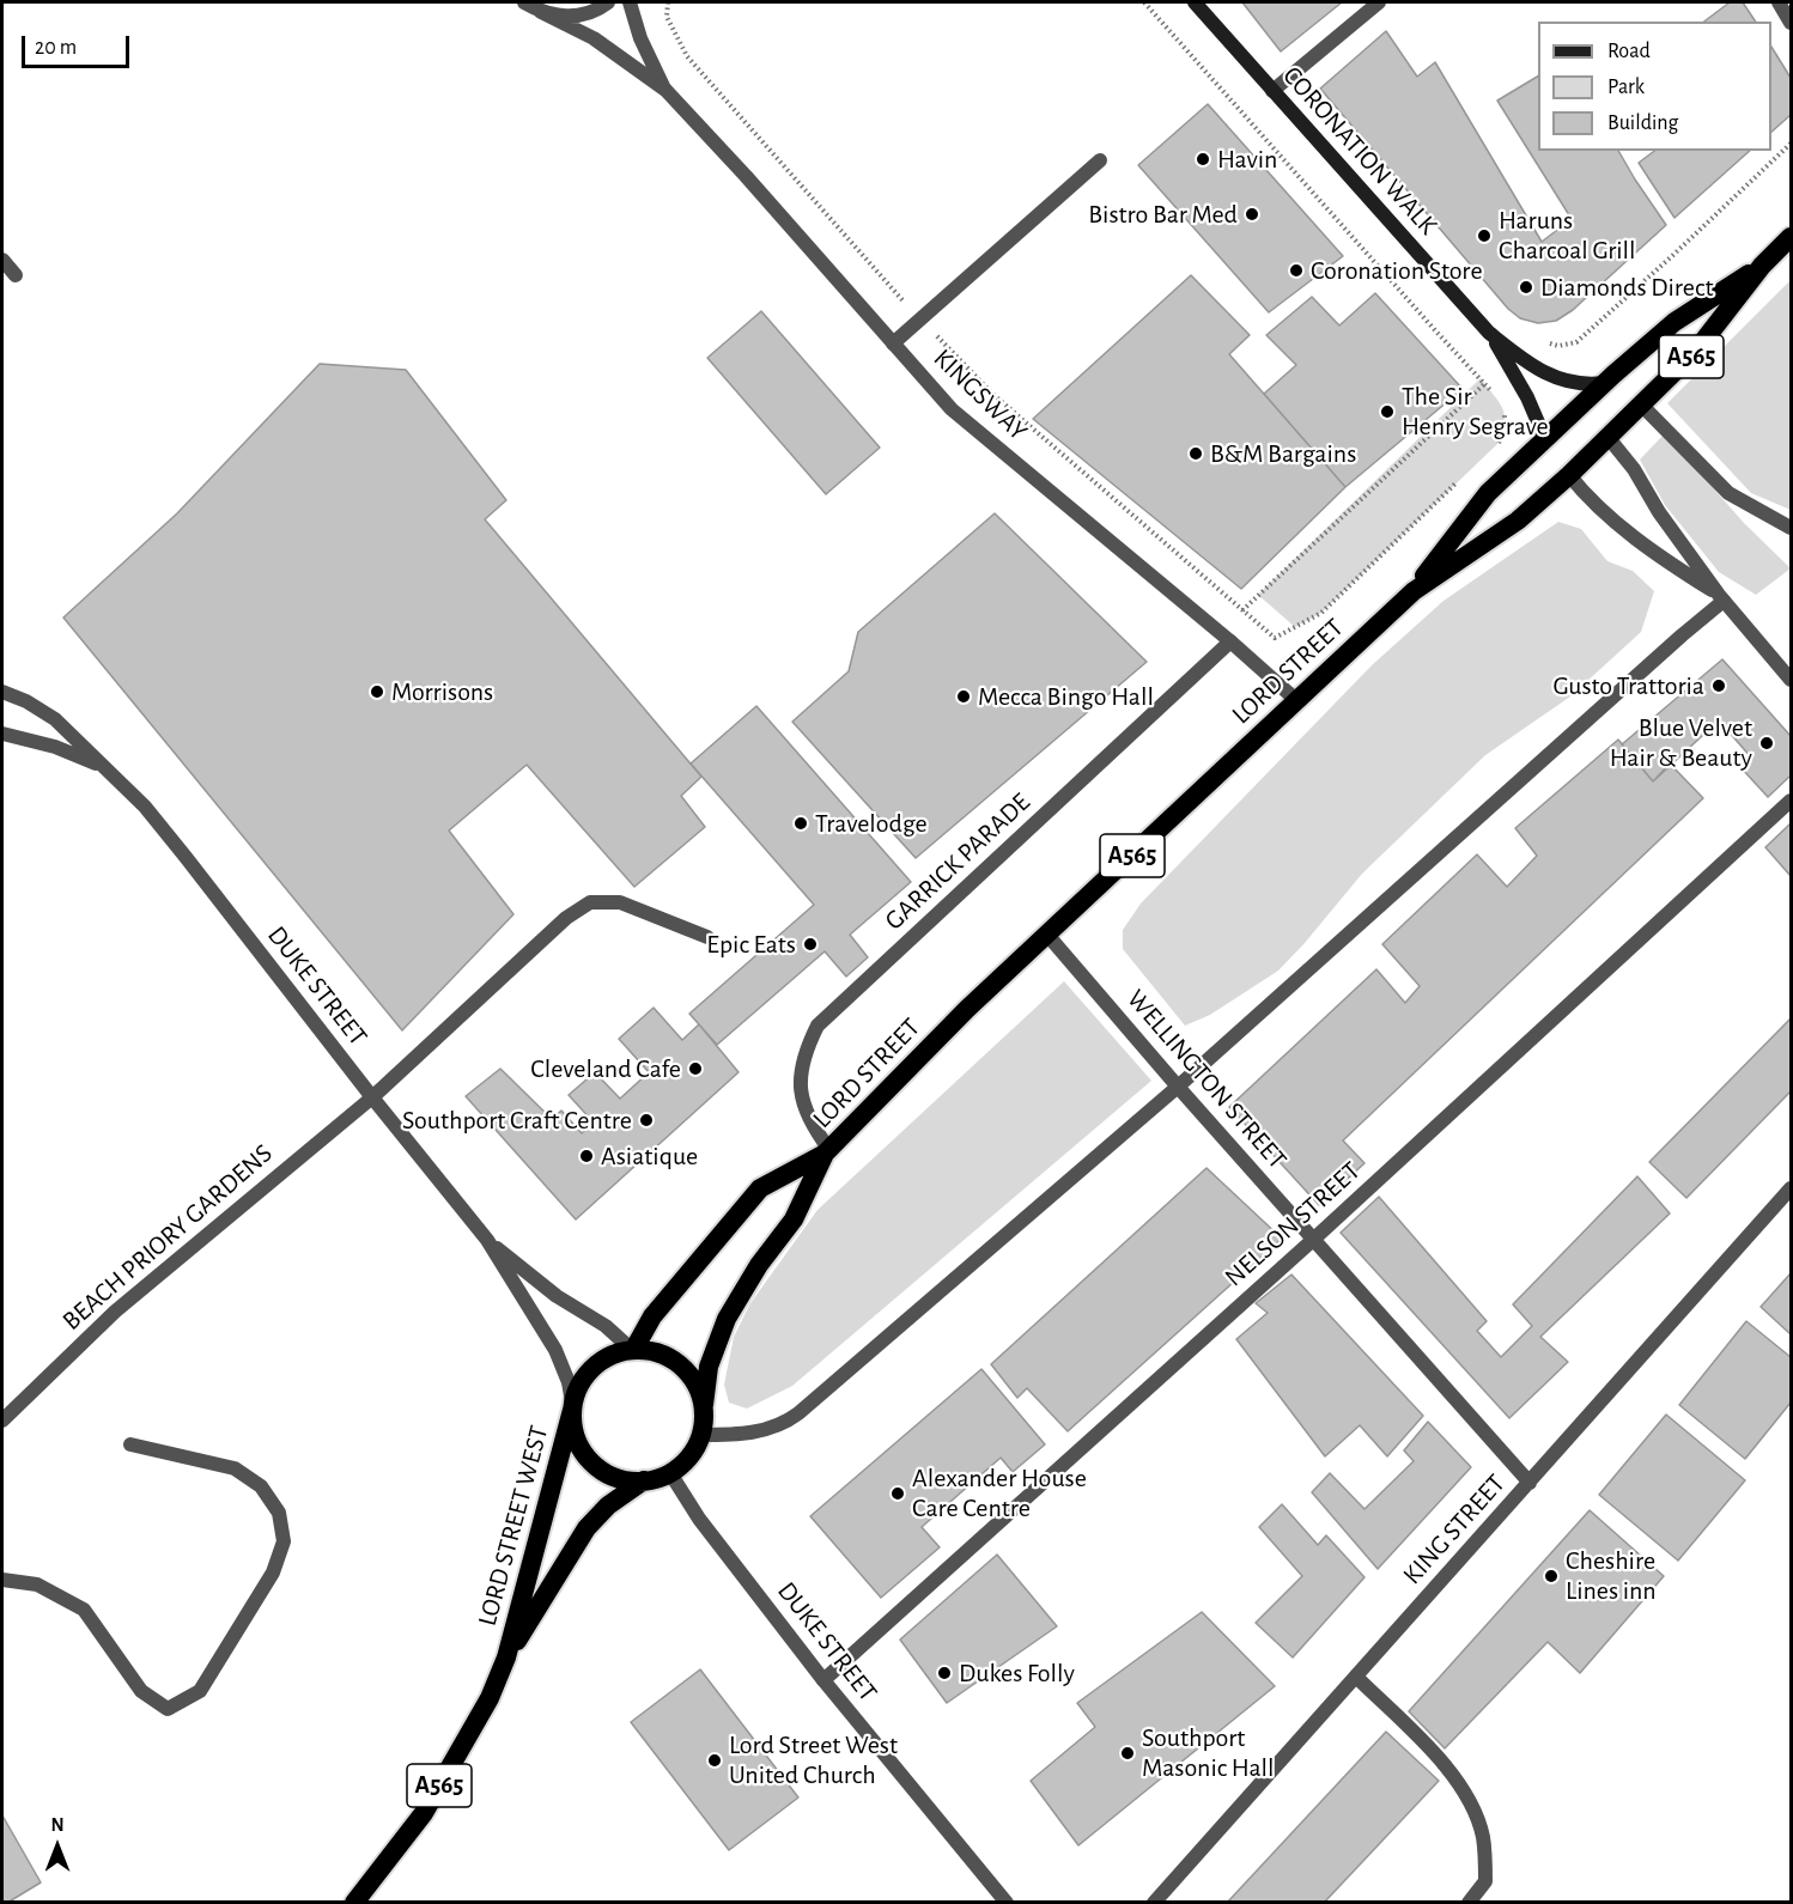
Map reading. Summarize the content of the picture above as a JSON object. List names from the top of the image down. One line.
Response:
{"streets":{"highway":["A565","LORD STREET","LORD STREET WEST"],"main road":["CORONATION WALK"],"street":["KINGSWAY","GARRICK PARADE","DUKE STREET","WELLINGTON STREET","NELSON STREET","BEACH PRIORY GARDENS","KING STREET"]},"crossings":[["A565","LORD STREET"],["A565","DUKE STREET"],["A565","LORD STREET WEST"],["KINGSWAY","LORD STREET"],["KINGSWAY","GARRICK PARADE"],["LORD STREET","GARRICK PARADE"],["LORD STREET","DUKE STREET"],["LORD STREET","WELLINGTON STREET"],["LORD STREET","LORD STREET WEST"],["DUKE STREET","NELSON STREET"],["DUKE STREET","BEACH PRIORY GARDENS"],["DUKE STREET","LORD STREET WEST"],["WELLINGTON STREET","NELSON STREET"],["WELLINGTON STREET","KING STREET"]],"places":["Havin","Bistro Bar Med","Haruns Charcoal Grill","Coronation Store","Diamonds Direct","The Sir Henry Segrave","B&M Bargains","Gusto Trattoria","Morrisons","Mecca Bingo Hall","Blue Velvet Hair & Beauty","Travelodge","Epic Eats","Cleveland Cafe","Southport Craft Centre","Asiatique","Alexander House Care Centre","Cheshire Lines inn","Dukes Folly","Southport Masonic Hall","Lord Street West United Church"],"legend":["Road","Park","Building"],"scale_bar":"20 m","north":"top"}
